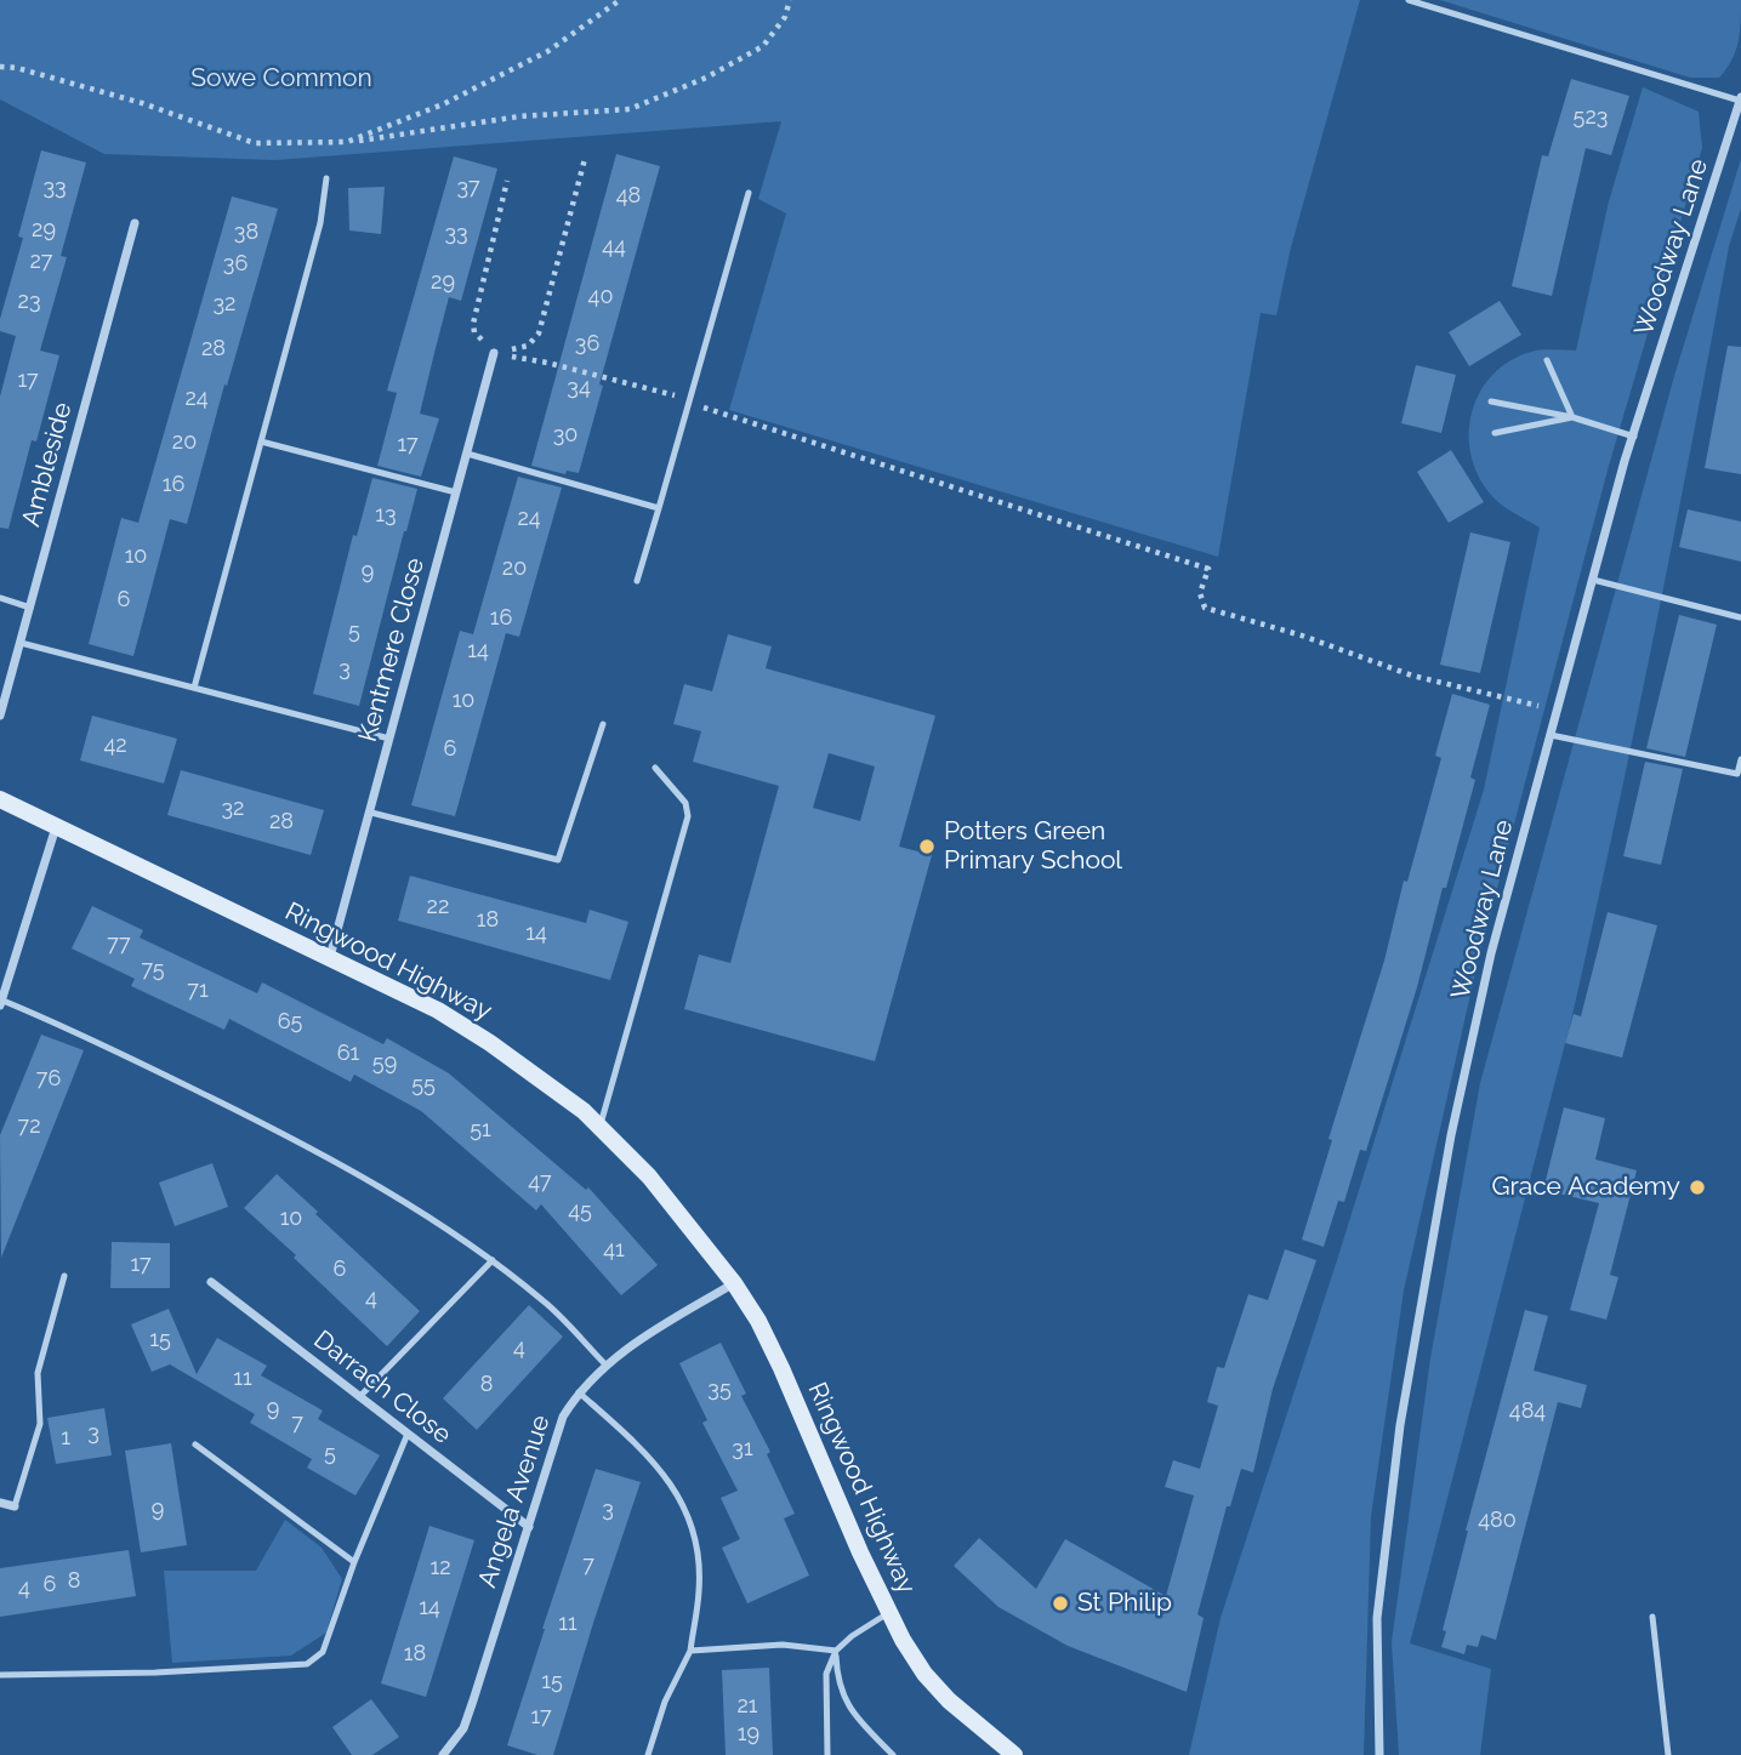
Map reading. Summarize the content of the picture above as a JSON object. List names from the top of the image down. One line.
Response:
{"streets":{"street":["Woodway Lane","Ambleside","Kentmere Close","Ringwood Highway","Darrach Close","Angela Avenue"]},"crossings":[["Kentmere Close","Ringwood Highway"],["Ringwood Highway","Angela Avenue"],["Darrach Close","Angela Avenue"]],"parks":["Sowe Common"],"places":["Potters Green Primary School","Grace Academy","St Philip"],"house_numbers":["523","33","37","48","29","38","33","44","27","36","29","40","23","32","36","28","17","34","24","30","20","17","16","13","24","10","20","9","6","16","5","14","3","10","42","6","32","28","22","18","14","77","75","71","65","61","59","76","55","72","51","47","45","10","41","17","6","4","15","4","11","8","35","9","484","7","3","1","31","5","9","3","480","7","12","8","6","4","14","11","18","15","21","17","19"]}
